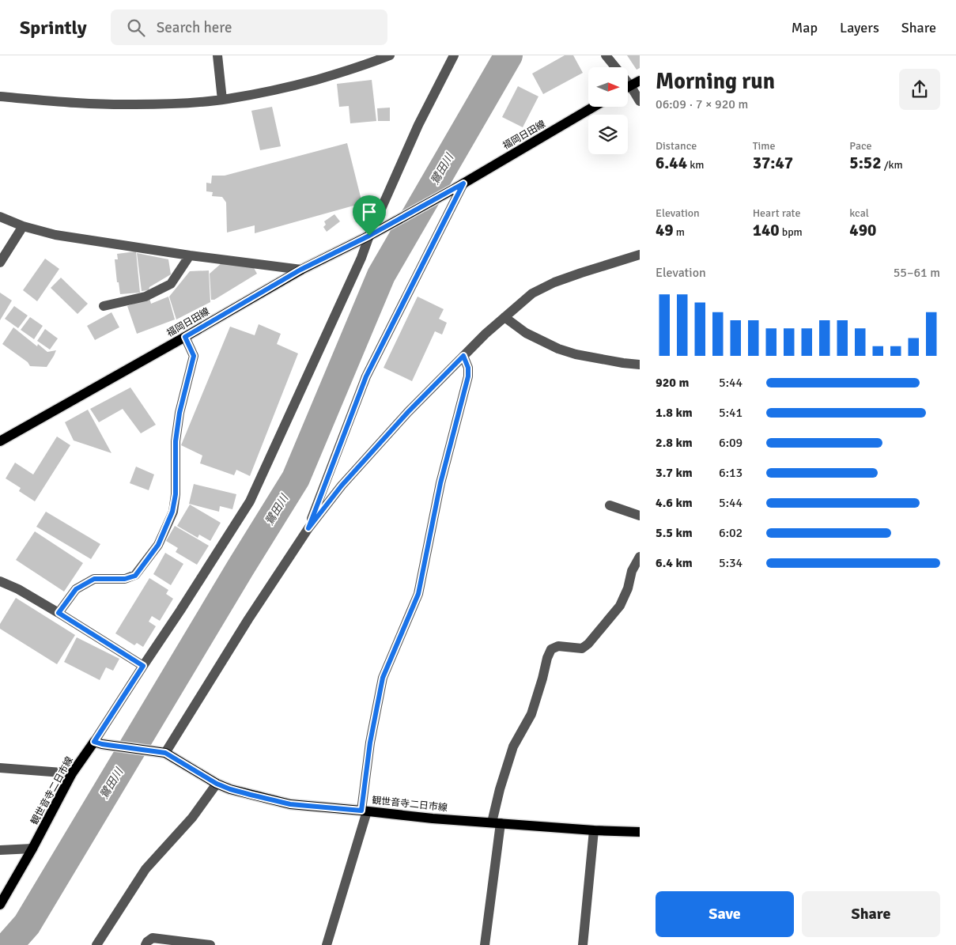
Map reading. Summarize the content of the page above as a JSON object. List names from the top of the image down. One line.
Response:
{"streets":{"main road":["福岡日田線","観世音寺二日市線"]},"water":["鷺田川"],"north":"right","page":{"header":"Sprintly","search":"Search here","nav":["Map","Layers","Share"],"heading":["Morning run","06:09 · 7 × 920 m"],"stats":[["Distance","6.44 km"],["Time","37:47"],["Pace","5:52 /km"],["Elevation","49 m"],["Heart rate","140 bpm"],["kcal","490"]],"chart":["Elevation","55–61 m"],"list":[{"name":"920 m","note":"5:44"},{"name":"1.8 km","note":"5:41"},{"name":"2.8 km","note":"6:09"},{"name":"3.7 km","note":"6:13"},{"name":"4.6 km","note":"5:44"},{"name":"5.5 km","note":"6:02"},{"name":"6.4 km","note":"5:34"}],"buttons":["Save","Share"]}}
